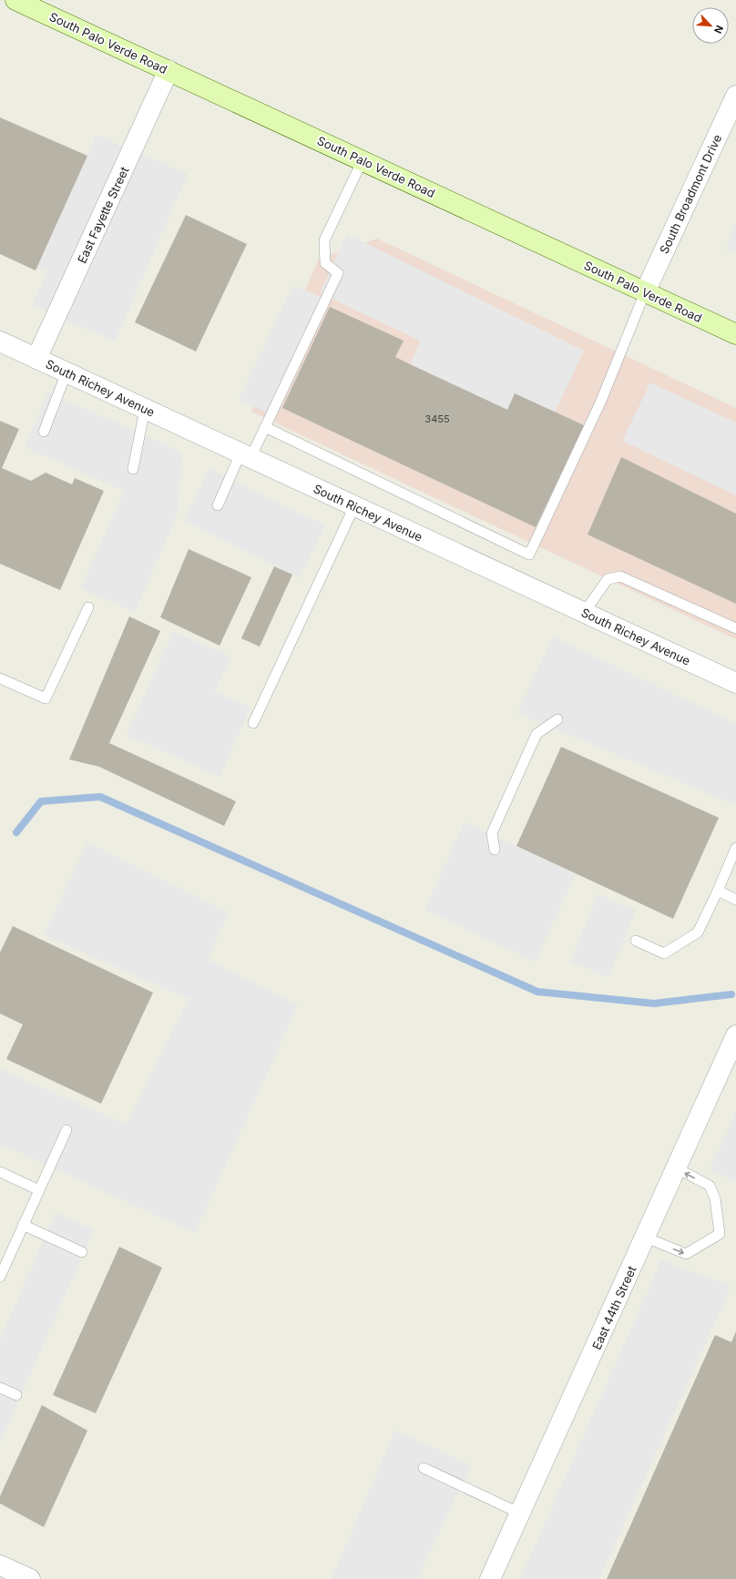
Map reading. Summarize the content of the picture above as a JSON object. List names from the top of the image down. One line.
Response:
{"streets":{"main road":["South Palo Verde Road"],"street":["South Broadmont Drive","East Fayette Street","South Richey Avenue","East 44th Street"]},"crossings":[["South Palo Verde Road","South Broadmont Drive"],["South Palo Verde Road","East Fayette Street"],["East Fayette Street","South Richey Avenue"]],"house_numbers":["3455"],"north":"bottom right"}
